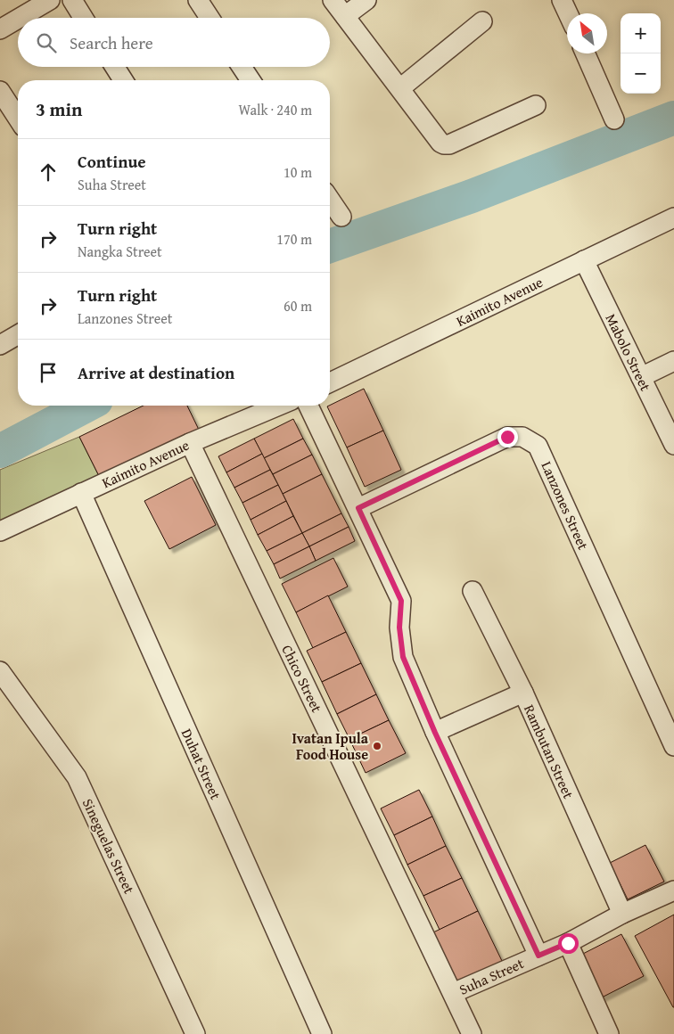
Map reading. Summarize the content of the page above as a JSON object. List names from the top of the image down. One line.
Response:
{"streets":{"street":["Kaimito Avenue","Mabolo Street","Lanzones Street","Chico Street","Rambutan Street","Duhat Street","Sineguelas Street","Suha Street"]},"crossings":[["Kaimito Avenue","Mabolo Street"],["Kaimito Avenue","Chico Street"],["Kaimito Avenue","Duhat Street"],["Chico Street","Suha Street"],["Rambutan Street","Suha Street"]],"places":["Ivatan Ipula Food House"],"north":"top left","page":{"map_buttons":["+","−"],"search":"Search here","heading":["3 min","Walk · 240 m"],"list":[["Continue","Suha Street","10 m"],["Turn right","Nangka Street","170 m"],["Turn right","Lanzones Street","60 m"],"Arrive at destination"]}}
